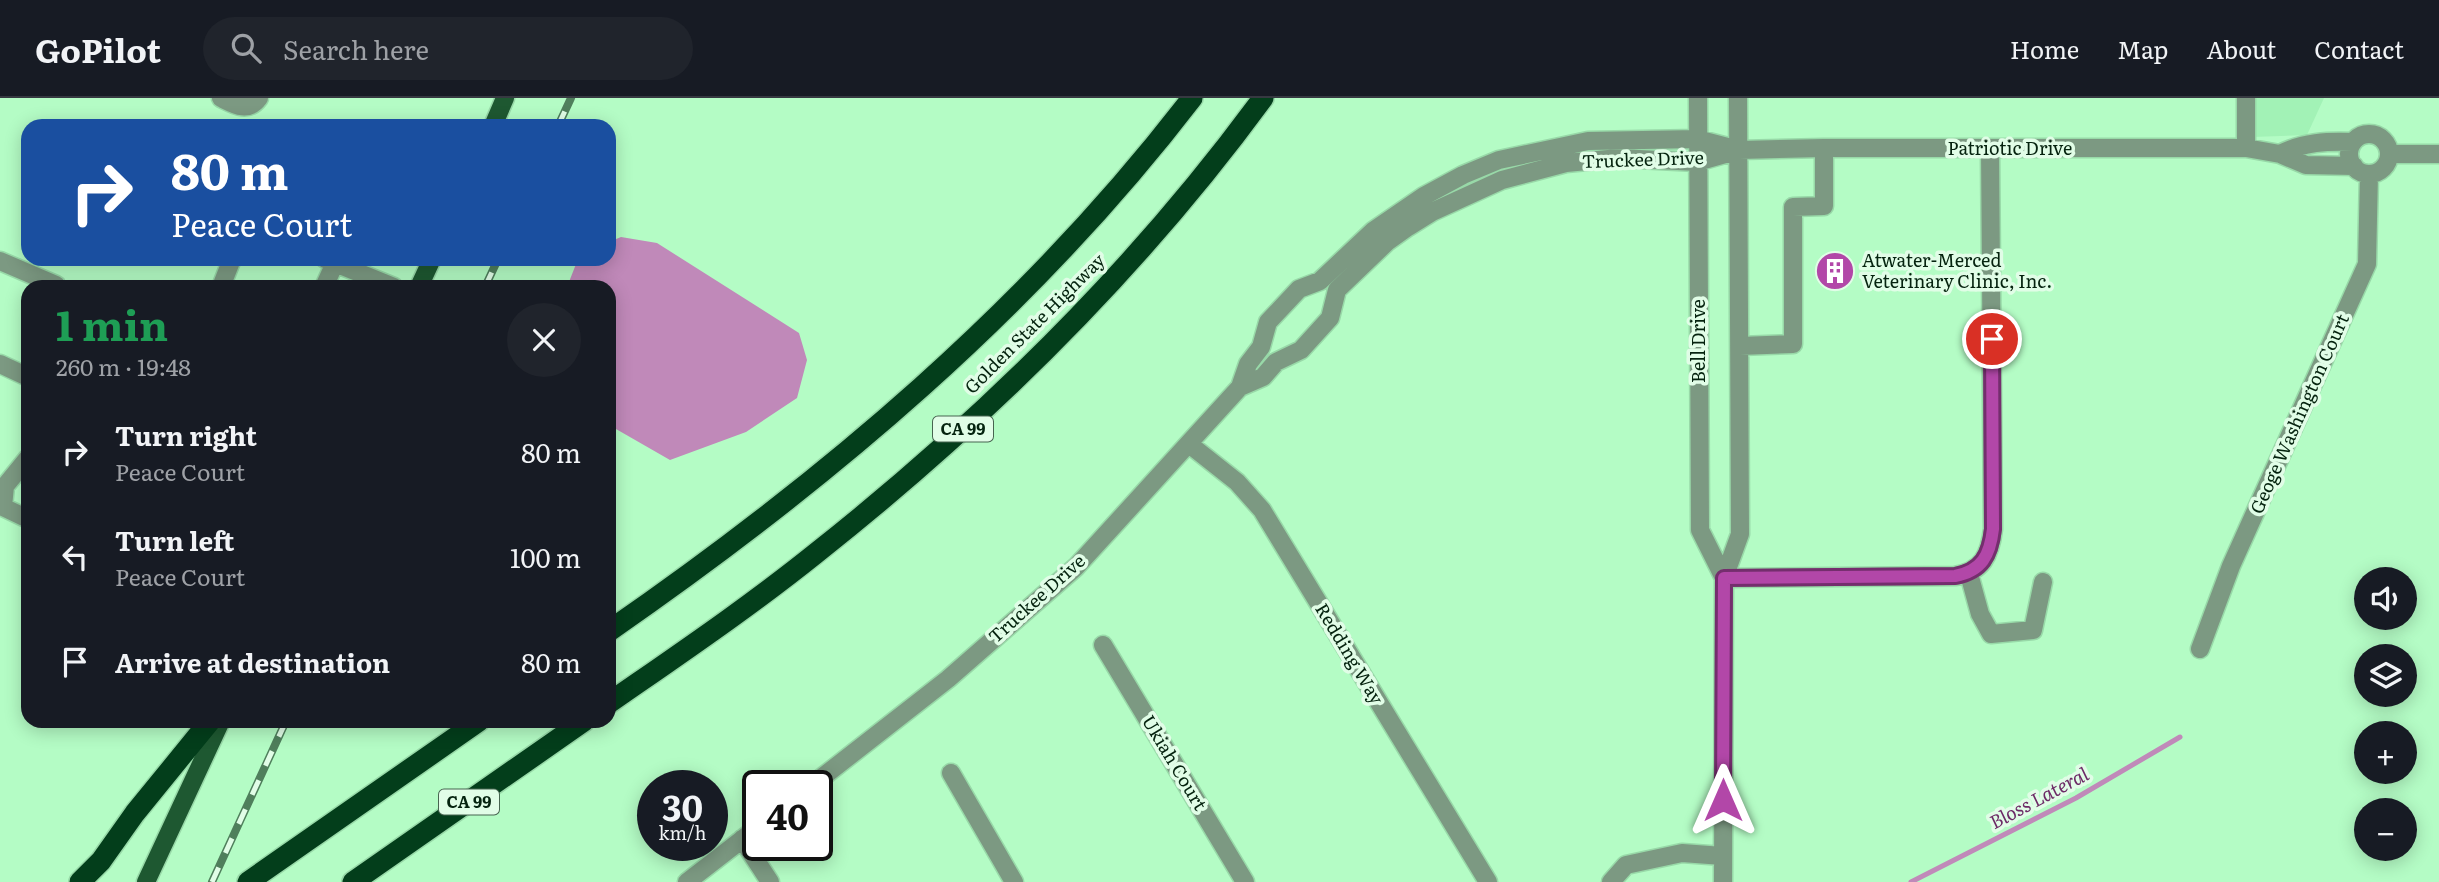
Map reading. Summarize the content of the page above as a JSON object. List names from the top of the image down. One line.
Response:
{"streets":{"highway":["Golden State Highway","CA 99"],"street":["Patriotic Drive","Truckee Drive","Bell Drive","Geoge Washington Court","Redding Way","Ukiah Court"]},"crossings":[["Patriotic Drive","Truckee Drive"],["Patriotic Drive","Bell Drive"],["Patriotic Drive","Geoge Washington Court"],["Truckee Drive","Bell Drive"],["Truckee Drive","Redding Way"]],"water":["Bloss Lateral"],"places":{"building":["Atwater-Merced Veterinary Clinic, Inc."]},"page":{"header":"GoPilot","search":"Search here","nav":["Home","Map","About","Contact"],"turn":["80 m","Peace Court"],"heading":["1 min","260 m · 19:48"],"list":[{"name":"Turn right","note":"Peace Court","value":"80 m"},{"name":"Turn left","note":"Peace Court","value":"100 m"},{"name":"Arrive at destination","value":"80 m"}],"map_buttons":["+","−"],"speed":"30 km/h","limit":"40"}}
